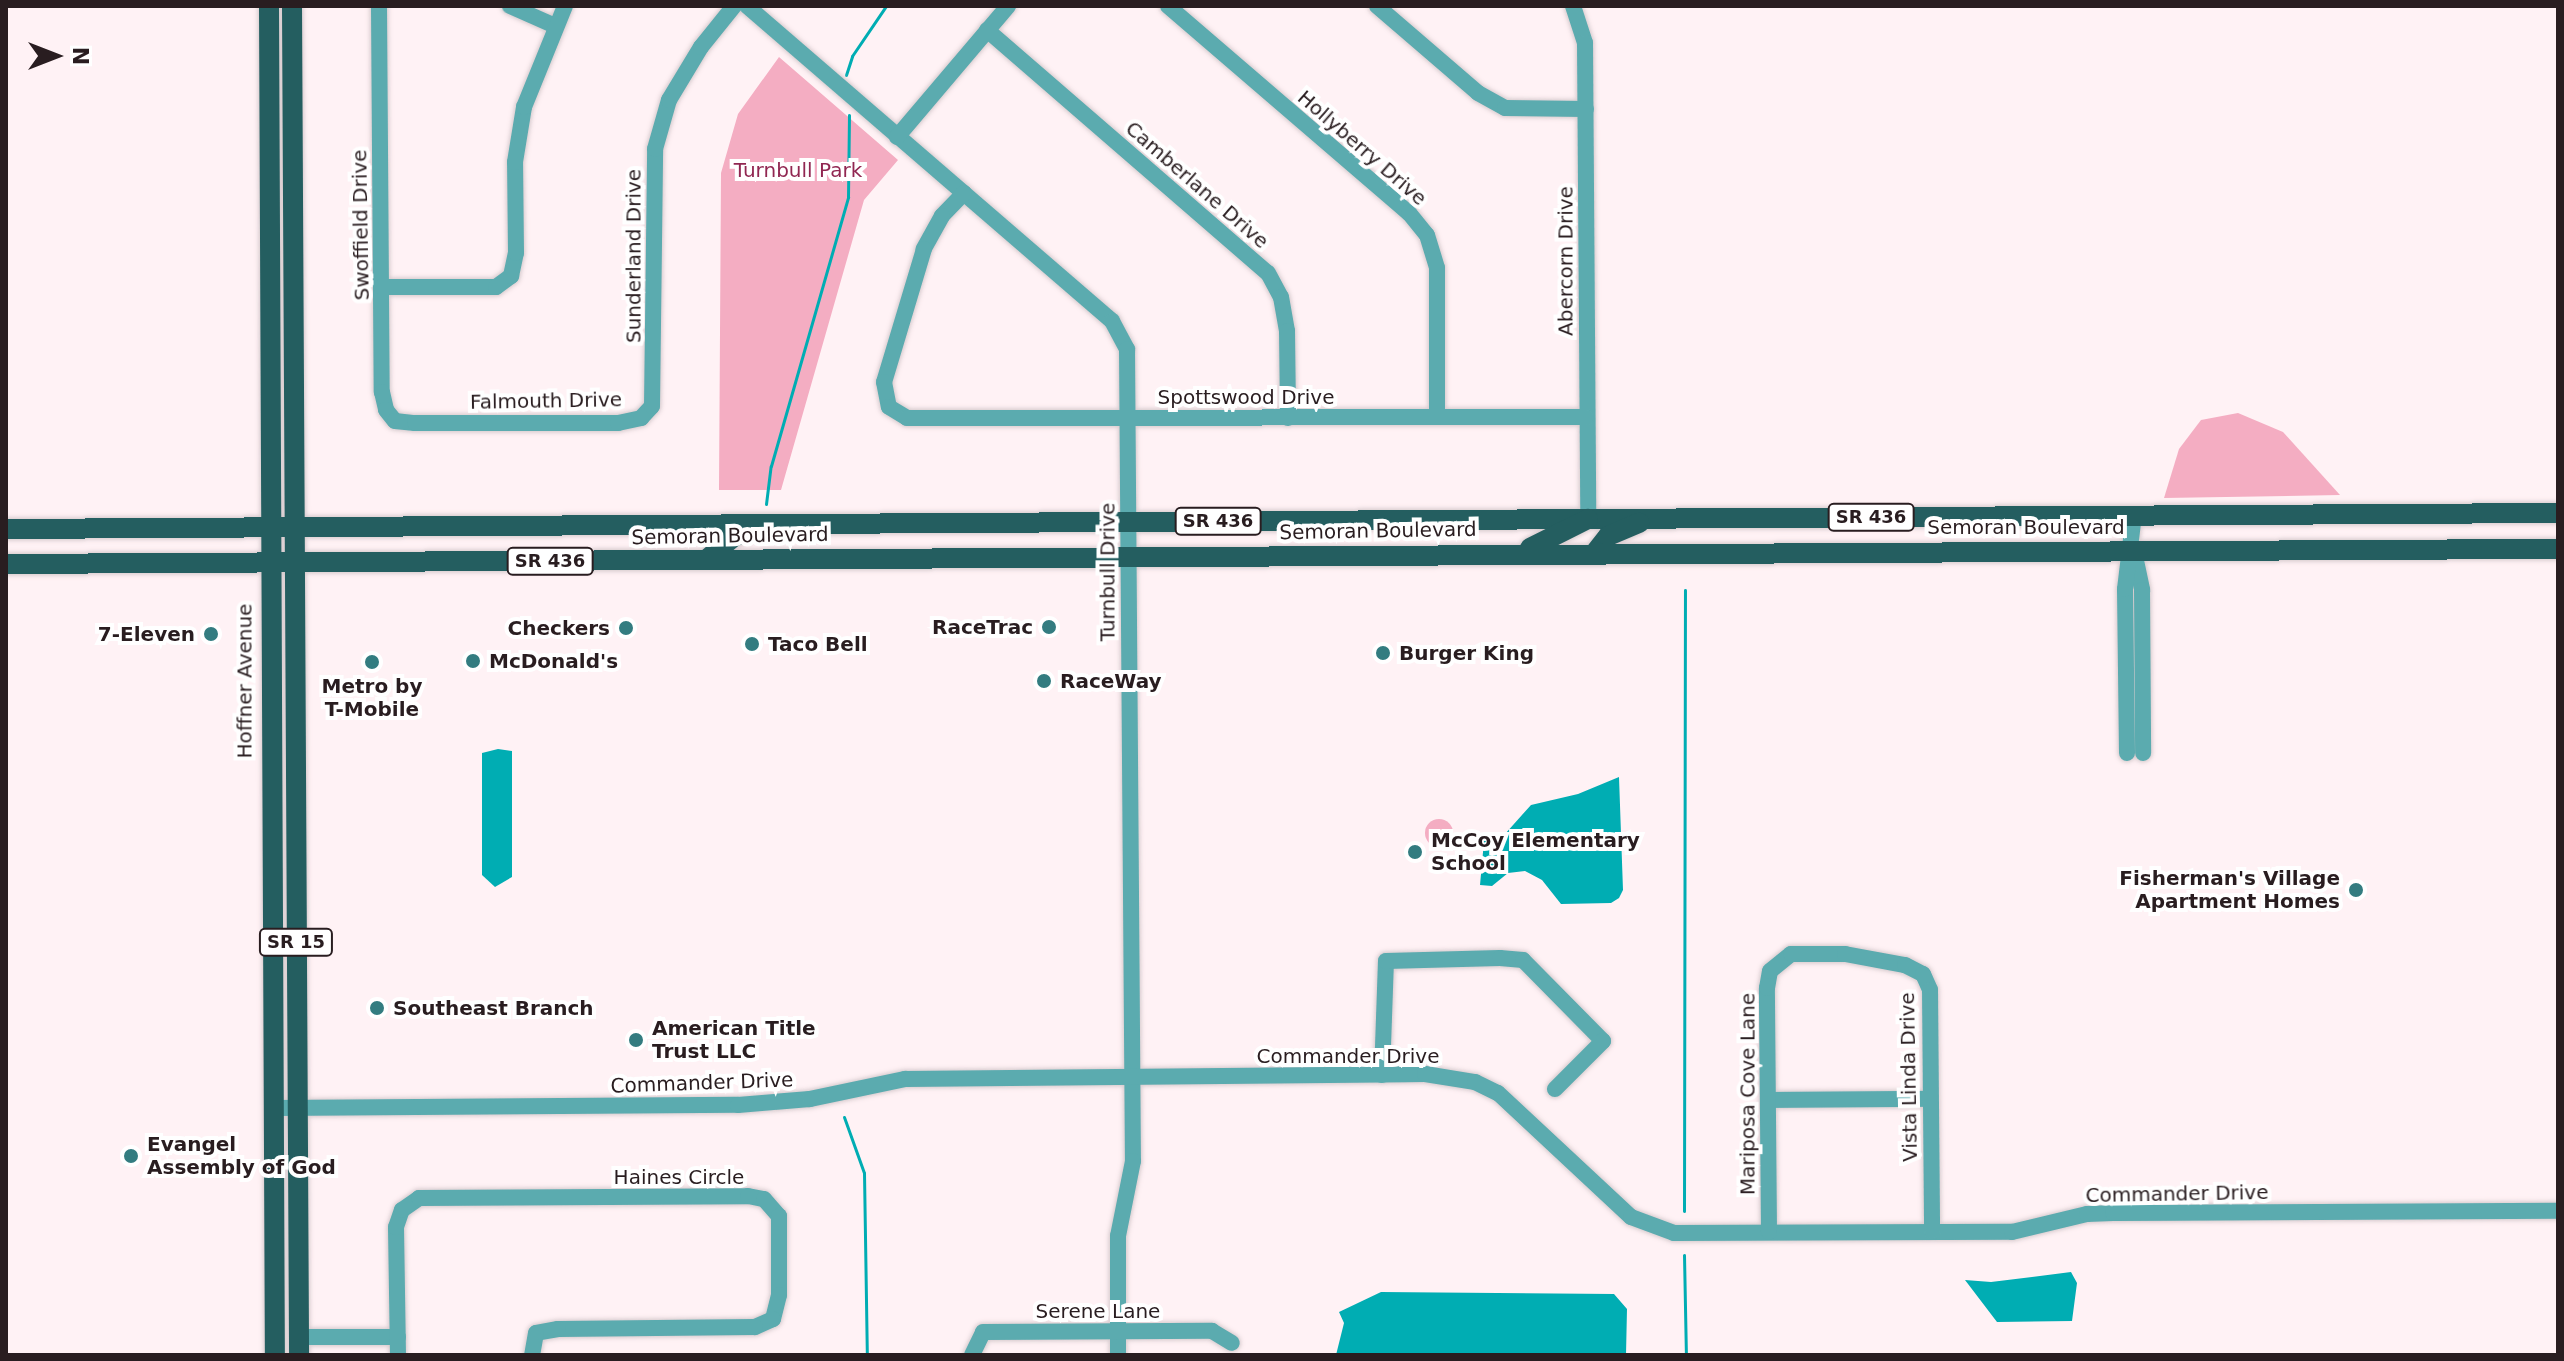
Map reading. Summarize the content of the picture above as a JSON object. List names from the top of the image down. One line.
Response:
{"streets":{"main road":["SR 436","Semoran Boulevard","Hoffner Avenue","SR 15"],"street":["Hollyberry Drive","Camberlane Drive","Swoffield Drive","Sunderland Drive","Abercorn Drive","Spottswood Drive","Falmouth Drive","Turnbull Drive","Commander Drive","Vista Linda Drive","Mariposa Cove Lane","Haines Circle","Serene Lane"]},"crossings":[["Hollyberry Drive","Spottswood Drive"],["Camberlane Drive","Spottswood Drive"],["Swoffield Drive","Falmouth Drive"],["Sunderland Drive","Falmouth Drive"],["Abercorn Drive","Spottswood Drive"],["Abercorn Drive","Semoran Boulevard"],["Spottswood Drive","Turnbull Drive"],["Semoran Boulevard","Turnbull Drive"],["Semoran Boulevard","Hoffner Avenue"],["Semoran Boulevard","SR 15"],["Turnbull Drive","Commander Drive"],["Turnbull Drive","Serene Lane"],["Hoffner Avenue","Commander Drive"],["SR 15","Commander Drive"],["Commander Drive","Vista Linda Drive"],["Commander Drive","Mariposa Cove Lane"],["Vista Linda Drive","Mariposa Cove Lane"]],"parks":["Turnbull Park"],"places":["RaceTrac","Checkers","7-Eleven","Taco Bell","Burger King","McDonald's","Metro by T-Mobile","RaceWay","McCoy Elementary School","Fisherman's Village Apartment Homes","Southeast Branch","American Title Trust LLC","Evangel Assembly of God"],"north":"right"}
